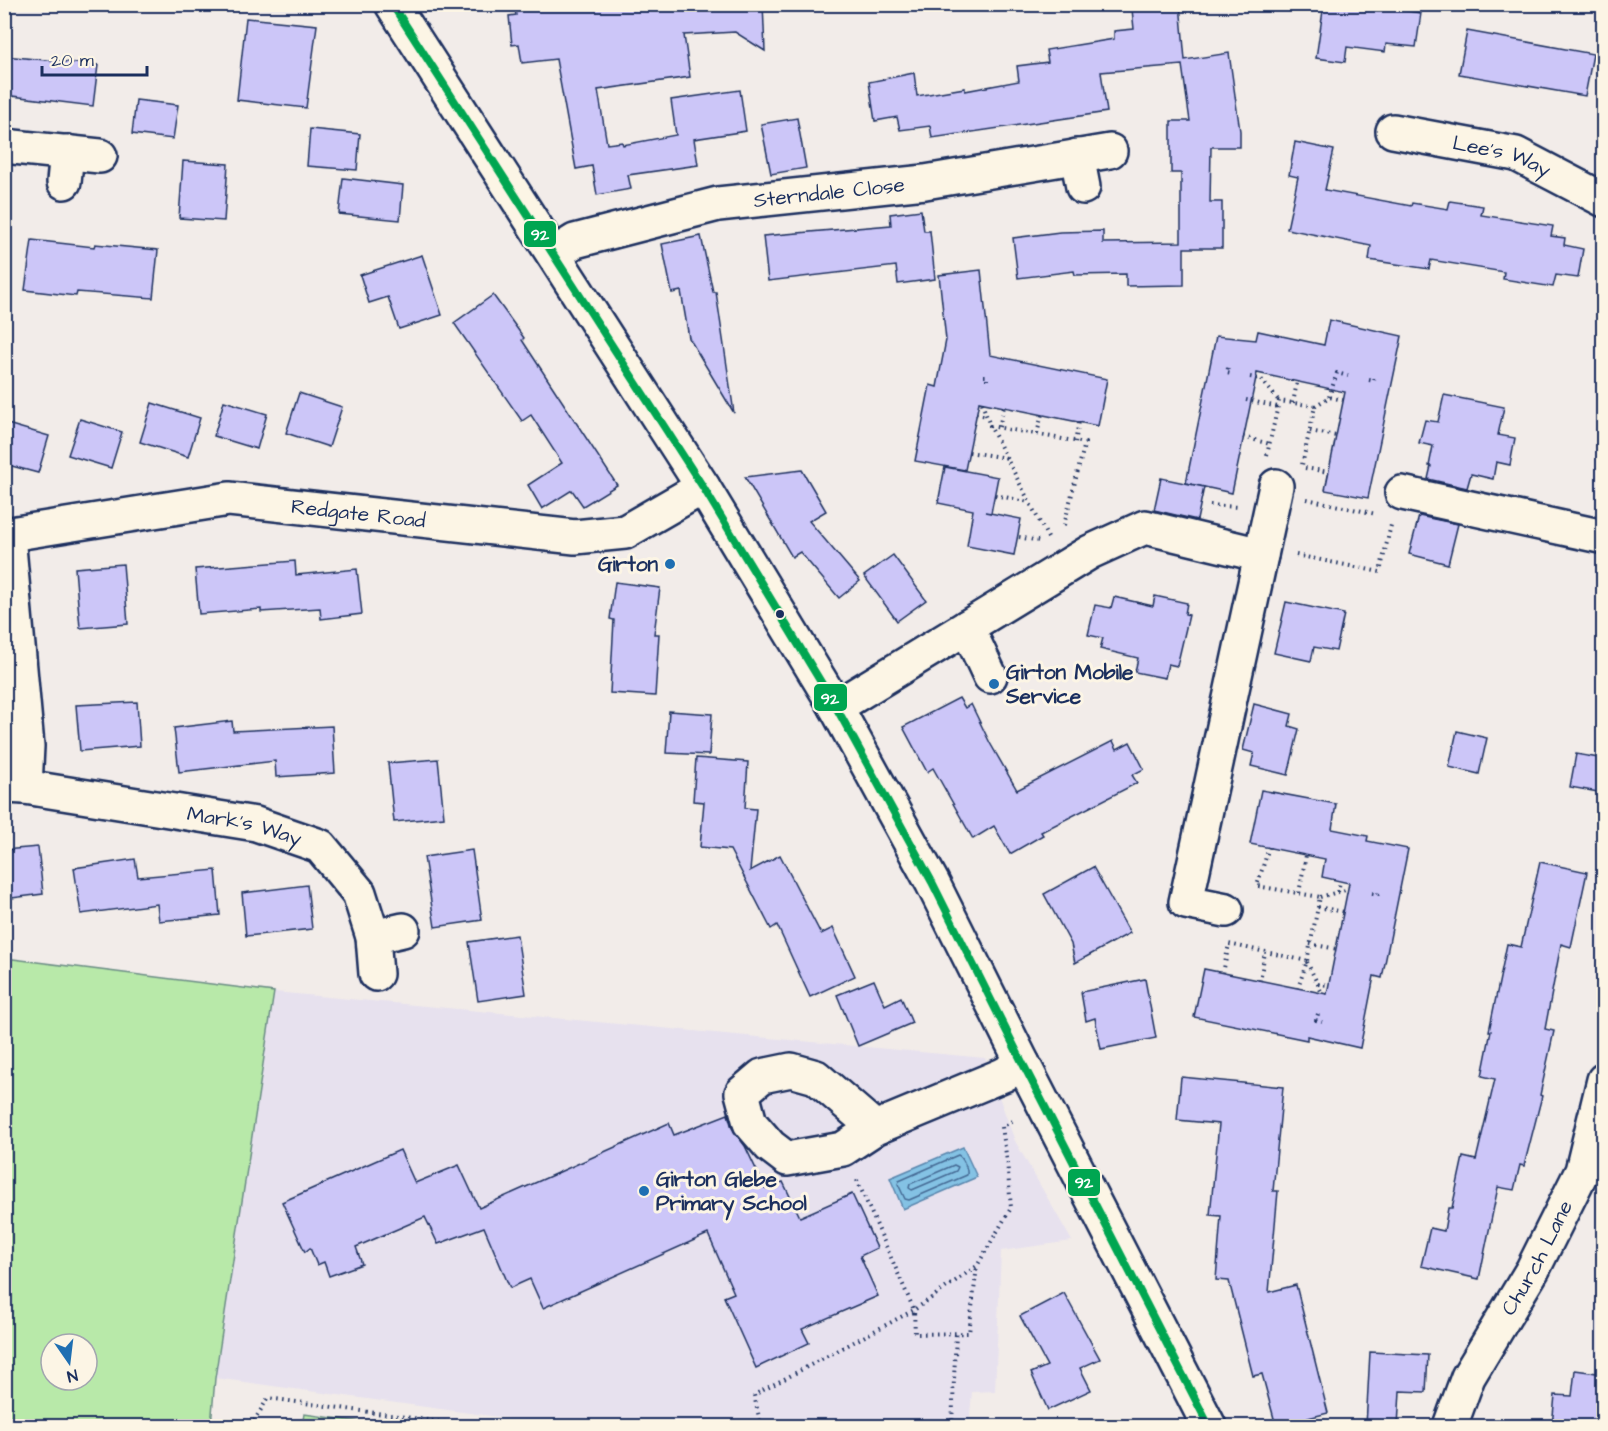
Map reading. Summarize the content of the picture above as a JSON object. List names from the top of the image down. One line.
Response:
{"streets":{"street":["Lee's Way","Sterndale Close","Redgate Road","Mark's Way","Church Lane"]},"crossings":[["Redgate Road","Mark's Way"]],"places":["Girton","Girton Mobile Service","Girton Glebe Primary School"],"lines":["transit line 92"],"scale_bar":"20 m","north":"bottom"}
